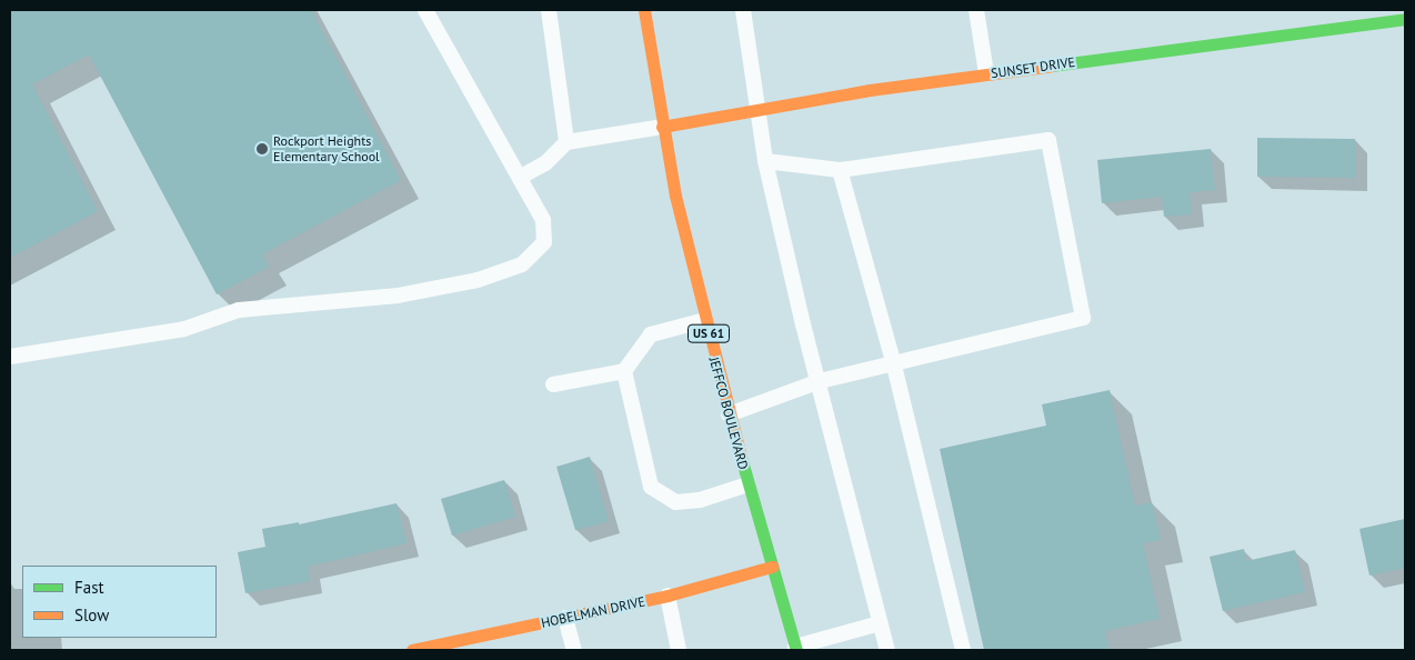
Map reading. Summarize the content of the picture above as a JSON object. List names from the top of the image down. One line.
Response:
{"streets":{"street":["SUNSET DRIVE","US 61","JEFFCO BOULEVARD","HOBELMAN DRIVE"]},"crossings":[["SUNSET DRIVE","JEFFCO BOULEVARD"],["JEFFCO BOULEVARD","HOBELMAN DRIVE"]],"places":["Rockport Heights Elementary School"],"legend":["Fast","Slow"]}
